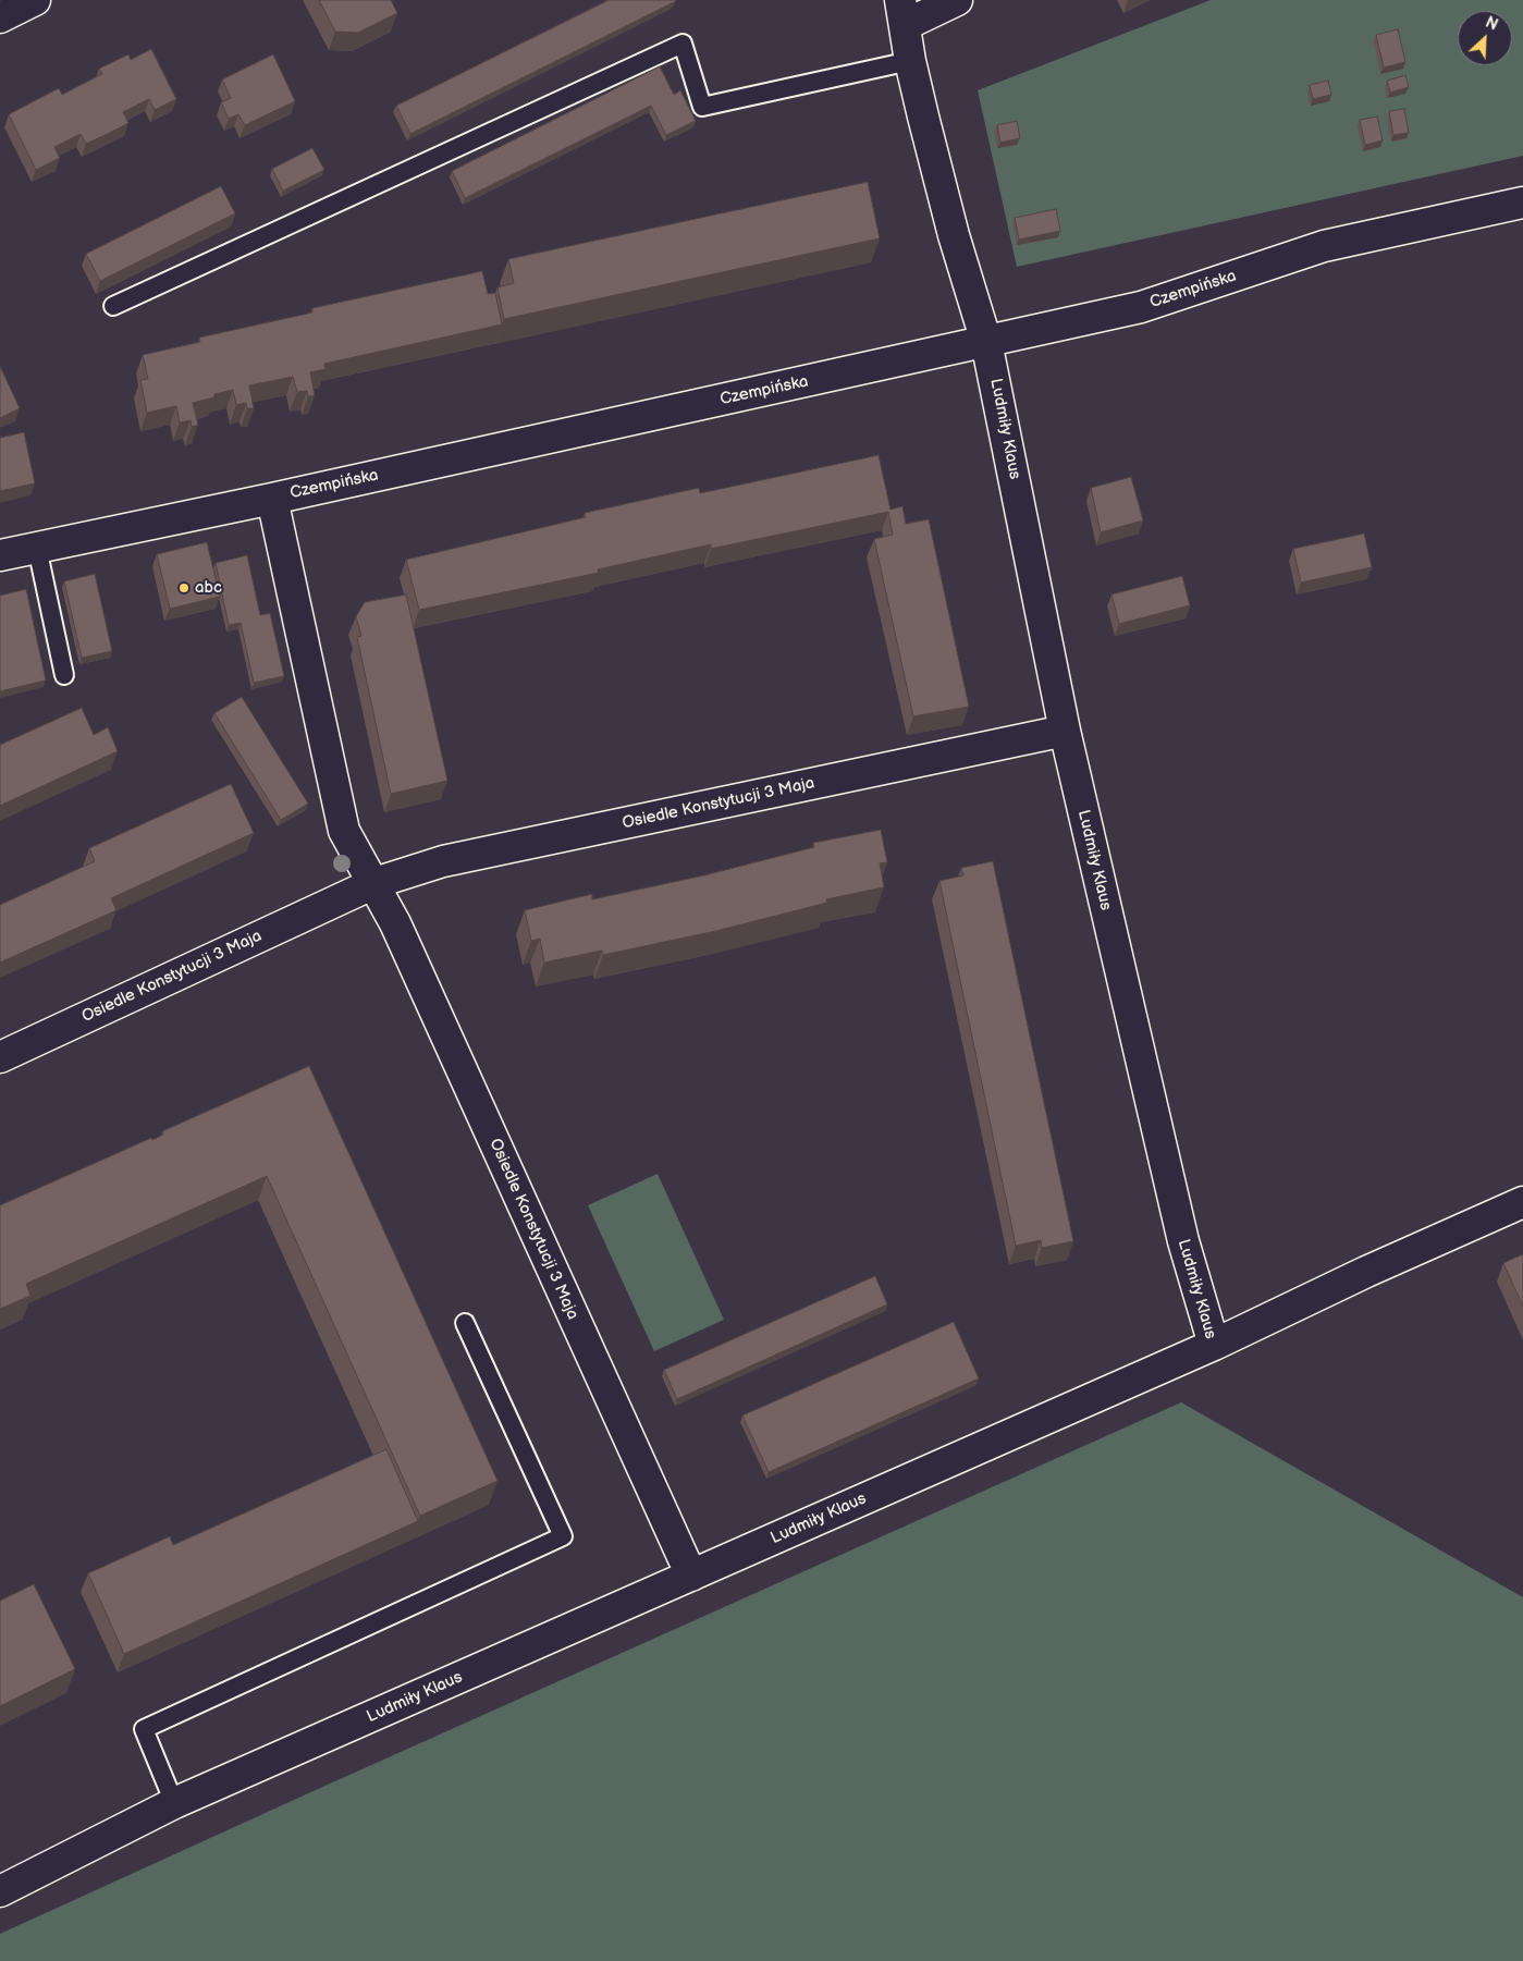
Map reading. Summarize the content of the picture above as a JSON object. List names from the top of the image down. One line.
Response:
{"streets":{"street":["Czempińska","Ludmiły Klaus","Osiedle Konstytucji 3 Maja"]},"crossings":[["Czempińska","Ludmiły Klaus"],["Czempińska","Osiedle Konstytucji 3 Maja"],["Ludmiły Klaus","Osiedle Konstytucji 3 Maja"]],"places":["abc"],"north":"top right"}
